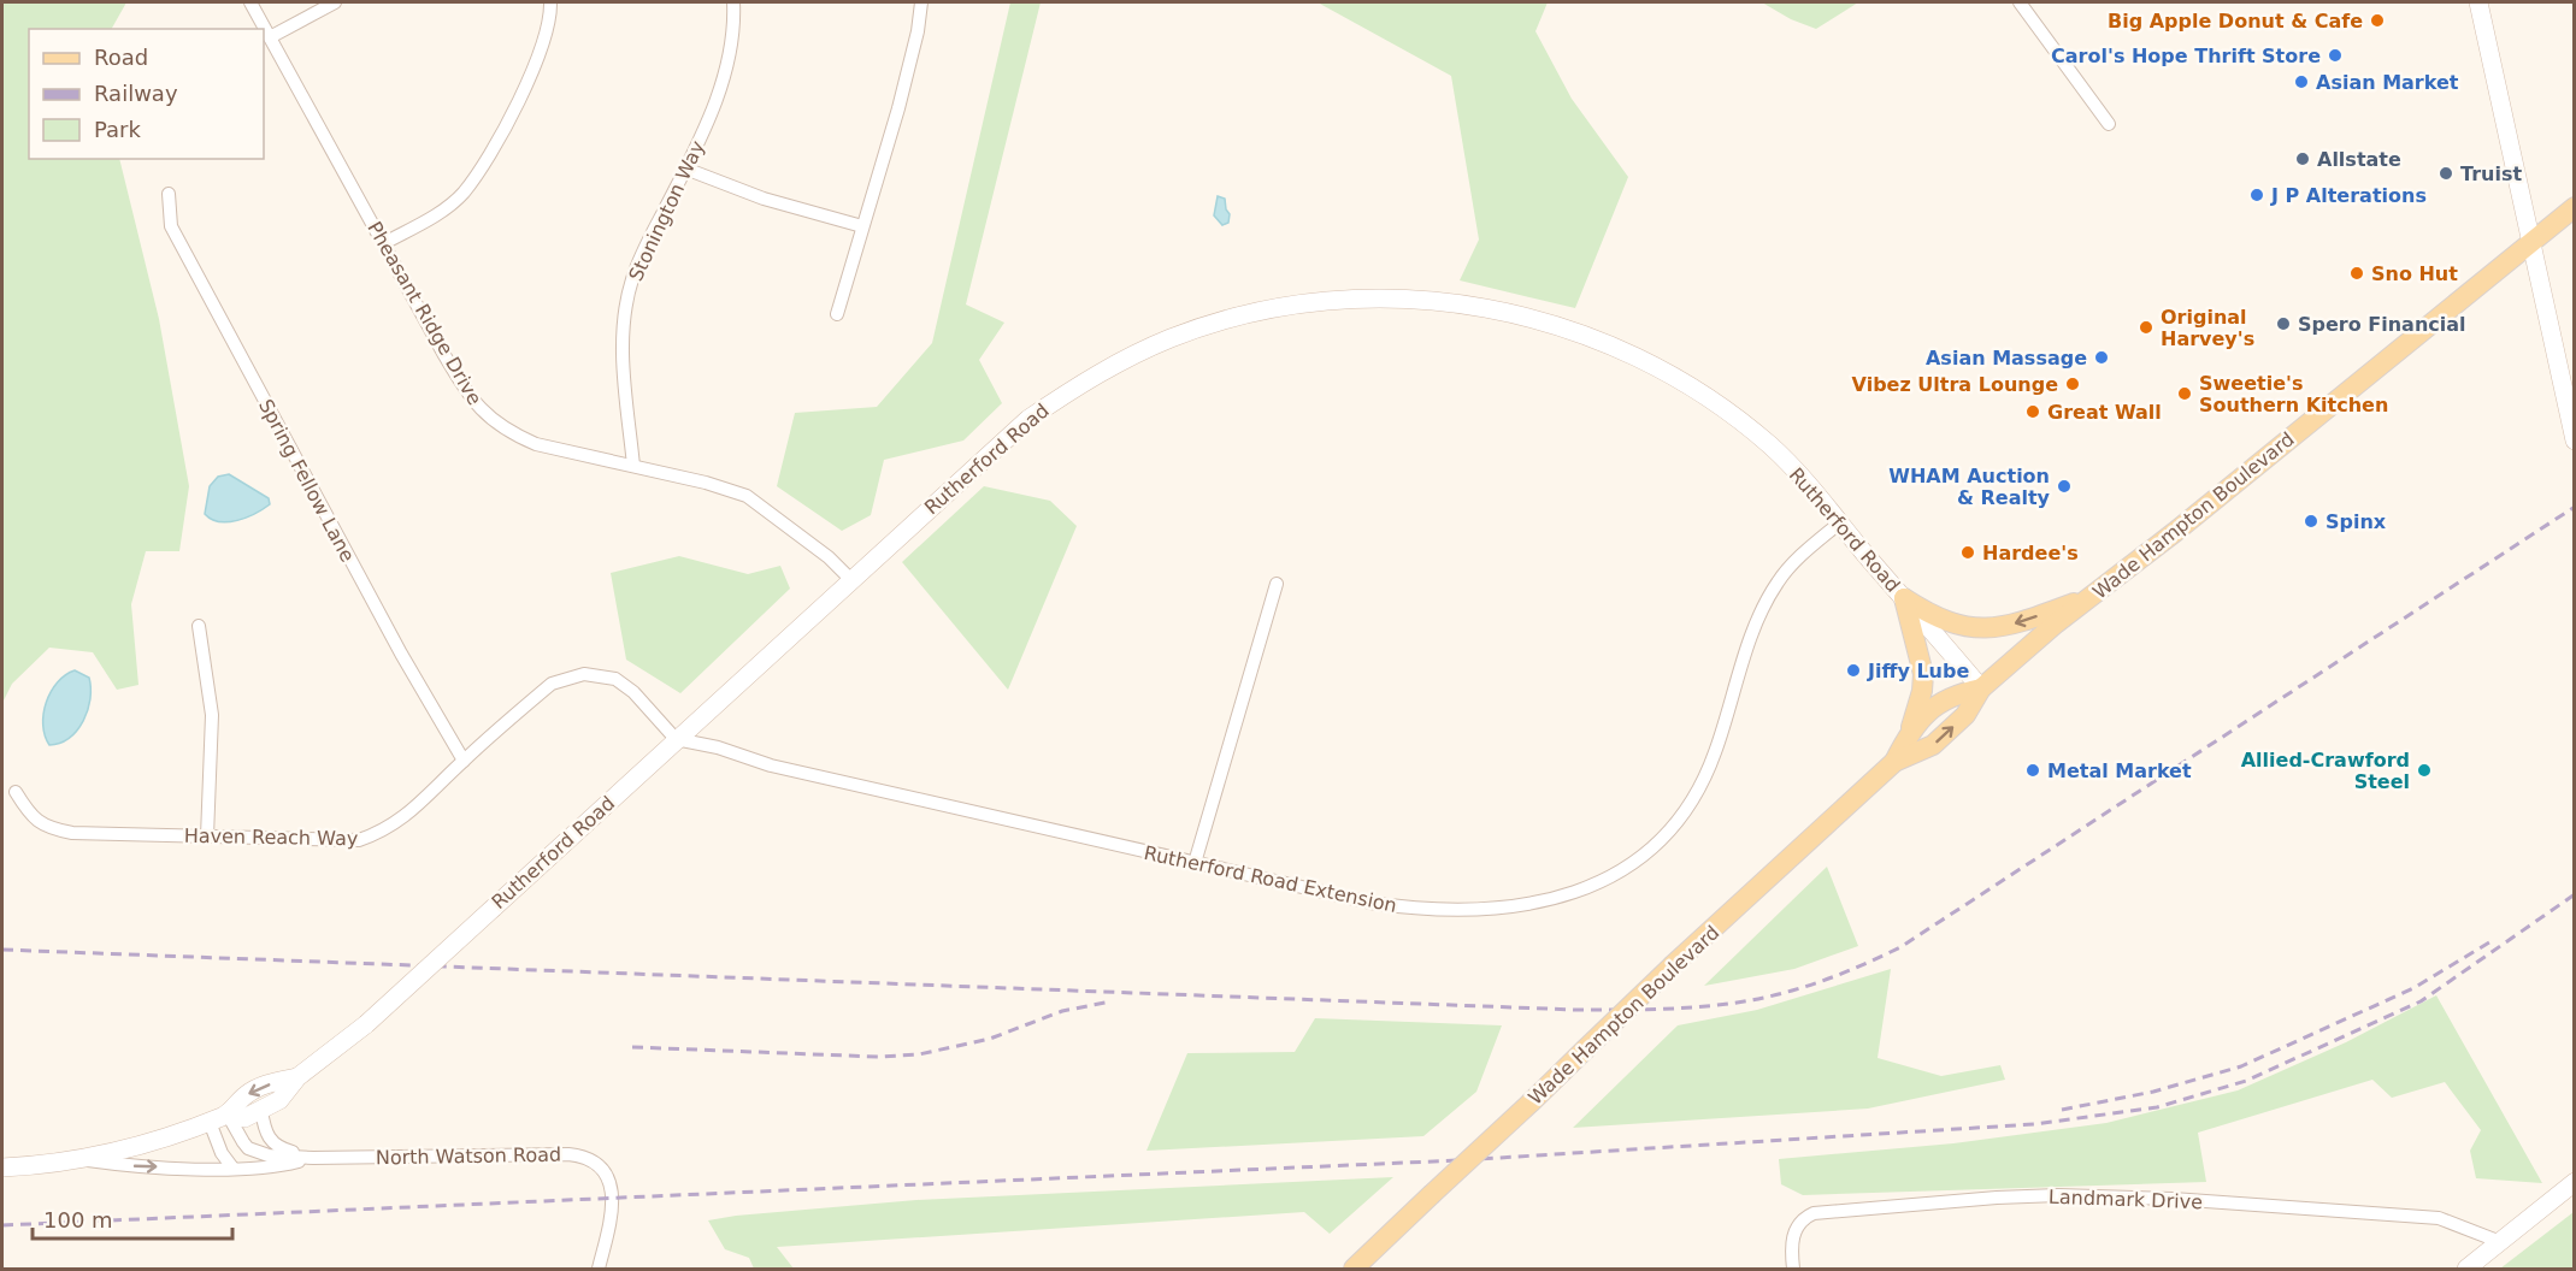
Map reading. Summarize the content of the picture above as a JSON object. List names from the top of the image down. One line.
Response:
{"streets":{"main road":["Wade Hampton Boulevard"],"street":["Stonington Way","Pheasant Ridge Drive","Rutherford Road","Spring Fellow Lane","Haven Reach Way","Rutherford Road Extension","North Watson Road","Landmark Drive"]},"crossings":[["Stonington Way","Pheasant Ridge Drive"],["Pheasant Ridge Drive","Rutherford Road"],["Rutherford Road","Wade Hampton Boulevard"],["Rutherford Road","Haven Reach Way"],["Rutherford Road","Rutherford Road Extension"],["Rutherford Road","North Watson Road"],["Spring Fellow Lane","Haven Reach Way"],["Haven Reach Way","Rutherford Road Extension"]],"places":["Big Apple Donut & Cafe","Carol's Hope Thrift Store","Asian Market","Allstate","Truist","J P Alterations","Sno Hut","Spero Financial","Original Harvey's","Asian Massage","Vibez Ultra Lounge","Sweetie's Southern Kitchen","Great Wall","WHAM Auction & Realty","Spinx","Hardee's","Jiffy Lube","Metal Market","Allied-Crawford Steel"],"legend":["Road","Railway","Park"],"scale_bar":"100 m"}
